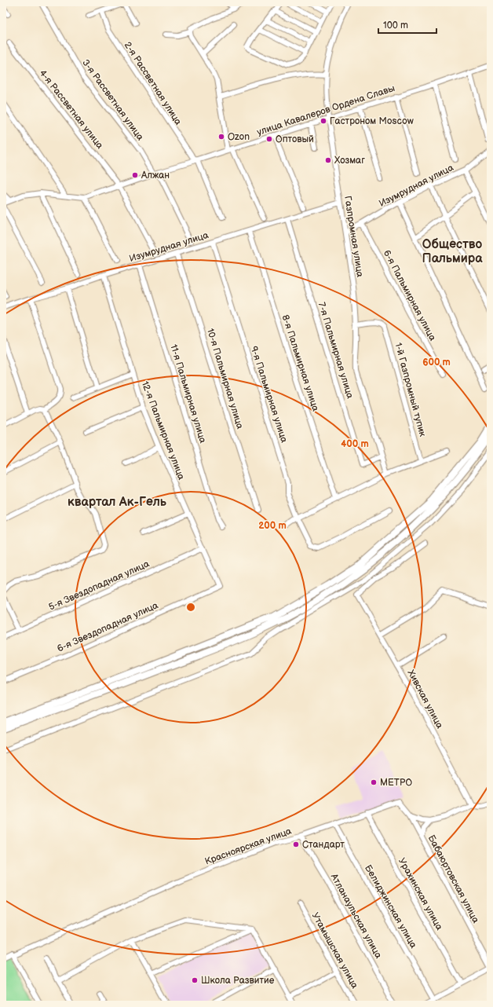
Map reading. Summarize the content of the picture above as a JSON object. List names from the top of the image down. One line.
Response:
{"streets":{"street":["2-я Рассветная улица","3-я Рассветная улица","4-я Рассветная улица","улица Кавалеров Ордена Славы","Изумрудная улица","Газпромная улица","6-я Пальмирная улица","7-я Пальмирная улица","8-я Пальмирная улица","10-я Пальмирная улица","1-й Газпромный тупик","11-я Пальмирная улица","9-я Пальмирная улица","12-я Пальмирная улица","5-я Звездопадная улица","6-я Звездопадная улица","Хивская улица","Красноярская улица","Бабаюртовская улица","Урахинская улица","Белиджинская улица","Атланаульская улица","Утамышская улица"]},"crossings":[["2-я Рассветная улица","улица Кавалеров Ордена Славы"],["3-я Рассветная улица","улица Кавалеров Ордена Славы"],["4-я Рассветная улица","улица Кавалеров Ордена Славы"],["улица Кавалеров Ордена Славы","Газпромная улица"],["Изумрудная улица","Газпромная улица"],["Изумрудная улица","6-я Пальмирная улица"],["Изумрудная улица","7-я Пальмирная улица"],["Изумрудная улица","8-я Пальмирная улица"],["Изумрудная улица","10-я Пальмирная улица"],["Изумрудная улица","11-я Пальмирная улица"],["Изумрудная улица","9-я Пальмирная улица"],["Изумрудная улица","12-я Пальмирная улица"],["Газпромная улица","7-я Пальмирная улица"],["Газпромная улица","1-й Газпромный тупик"],["12-я Пальмирная улица","5-я Звездопадная улица"],["12-я Пальмирная улица","6-я Звездопадная улица"],["Красноярская улица","Бабаюртовская улица"],["Красноярская улица","Урахинская улица"],["Красноярская улица","Белиджинская улица"],["Красноярская улица","Атланаульская улица"]],"districts":["Общество Пальмира","квартал Ак-Гель"],"places":["Гастроном Moscow","Ozon","Оптовый","Хозмаг","Алжан","МЕТРО","Стандарт","Школа Развитие"],"scale_bar":"100 m","rings":["600 m","400 m","200 m"]}
